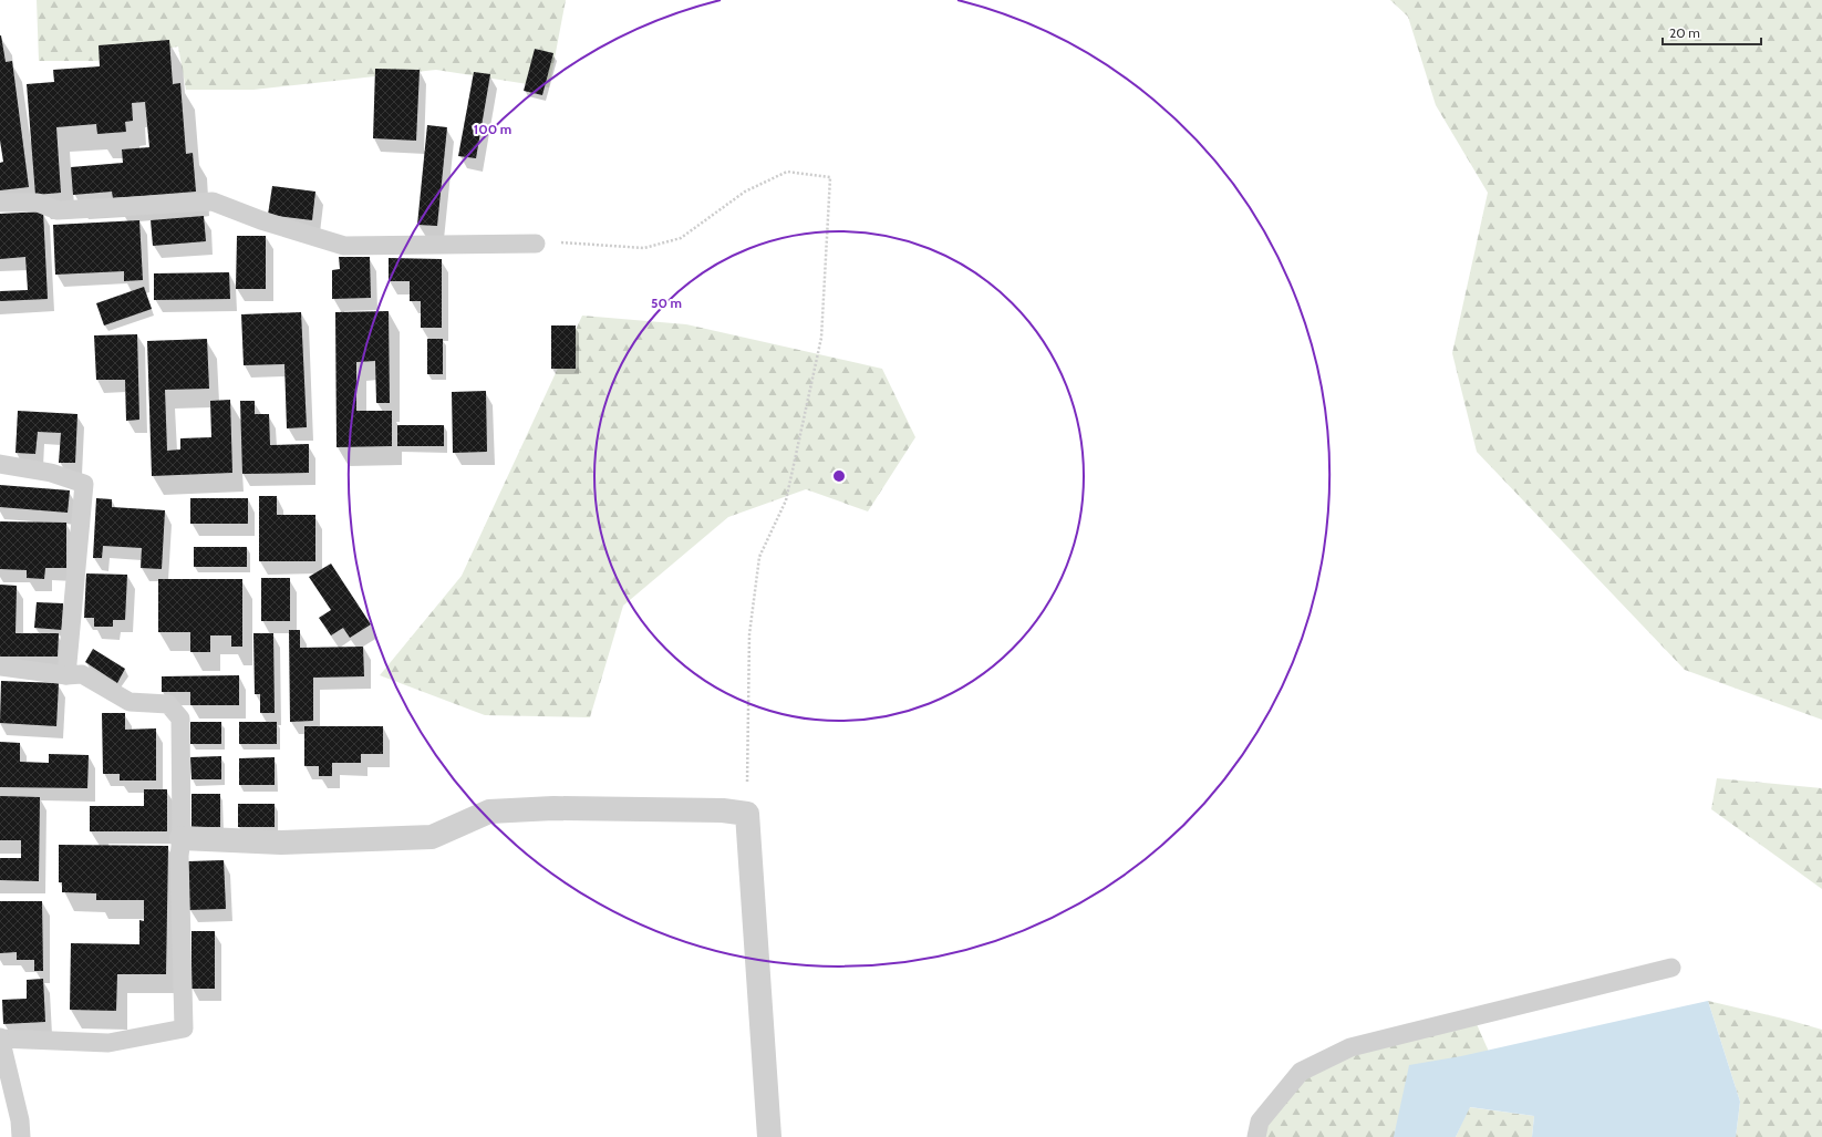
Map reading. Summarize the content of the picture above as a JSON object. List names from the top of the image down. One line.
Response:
{"scale_bar":"20 m","rings":["100 m","50 m"]}
